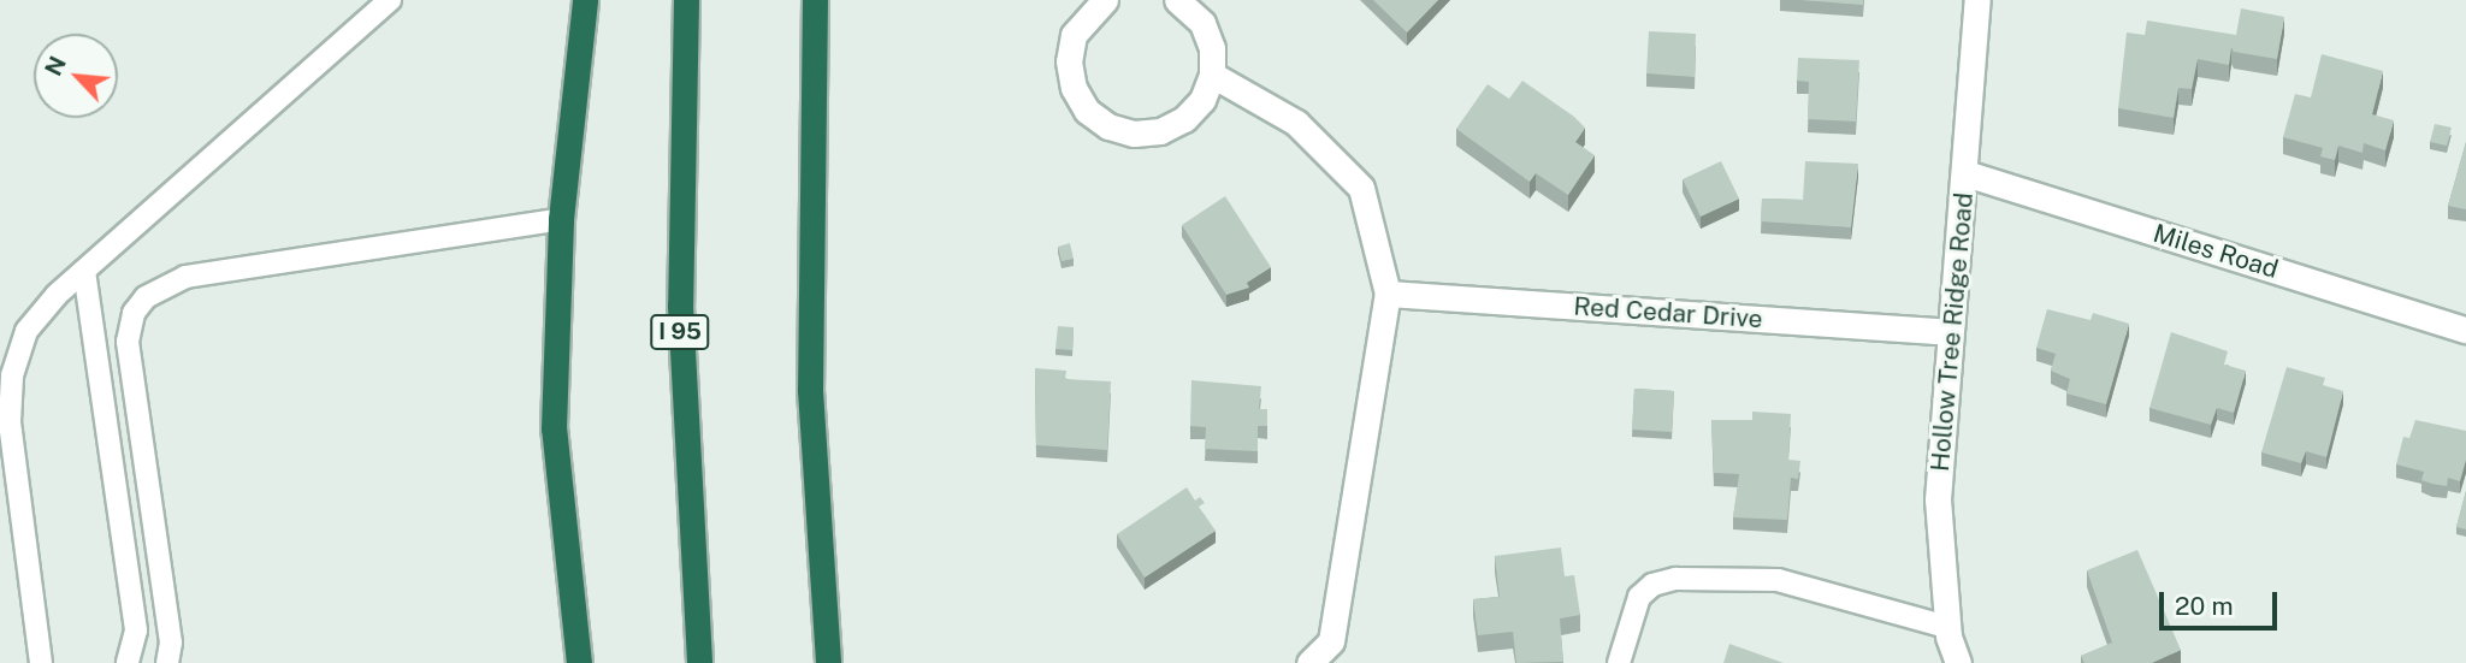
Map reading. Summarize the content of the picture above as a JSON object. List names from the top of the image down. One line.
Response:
{"streets":{"highway":["I 95"],"street":["Miles Road","Red Cedar Drive","Hollow Tree Ridge Road"]},"crossings":[["Miles Road","Hollow Tree Ridge Road"],["Red Cedar Drive","Hollow Tree Ridge Road"]],"scale_bar":"20 m","north":"top left"}
